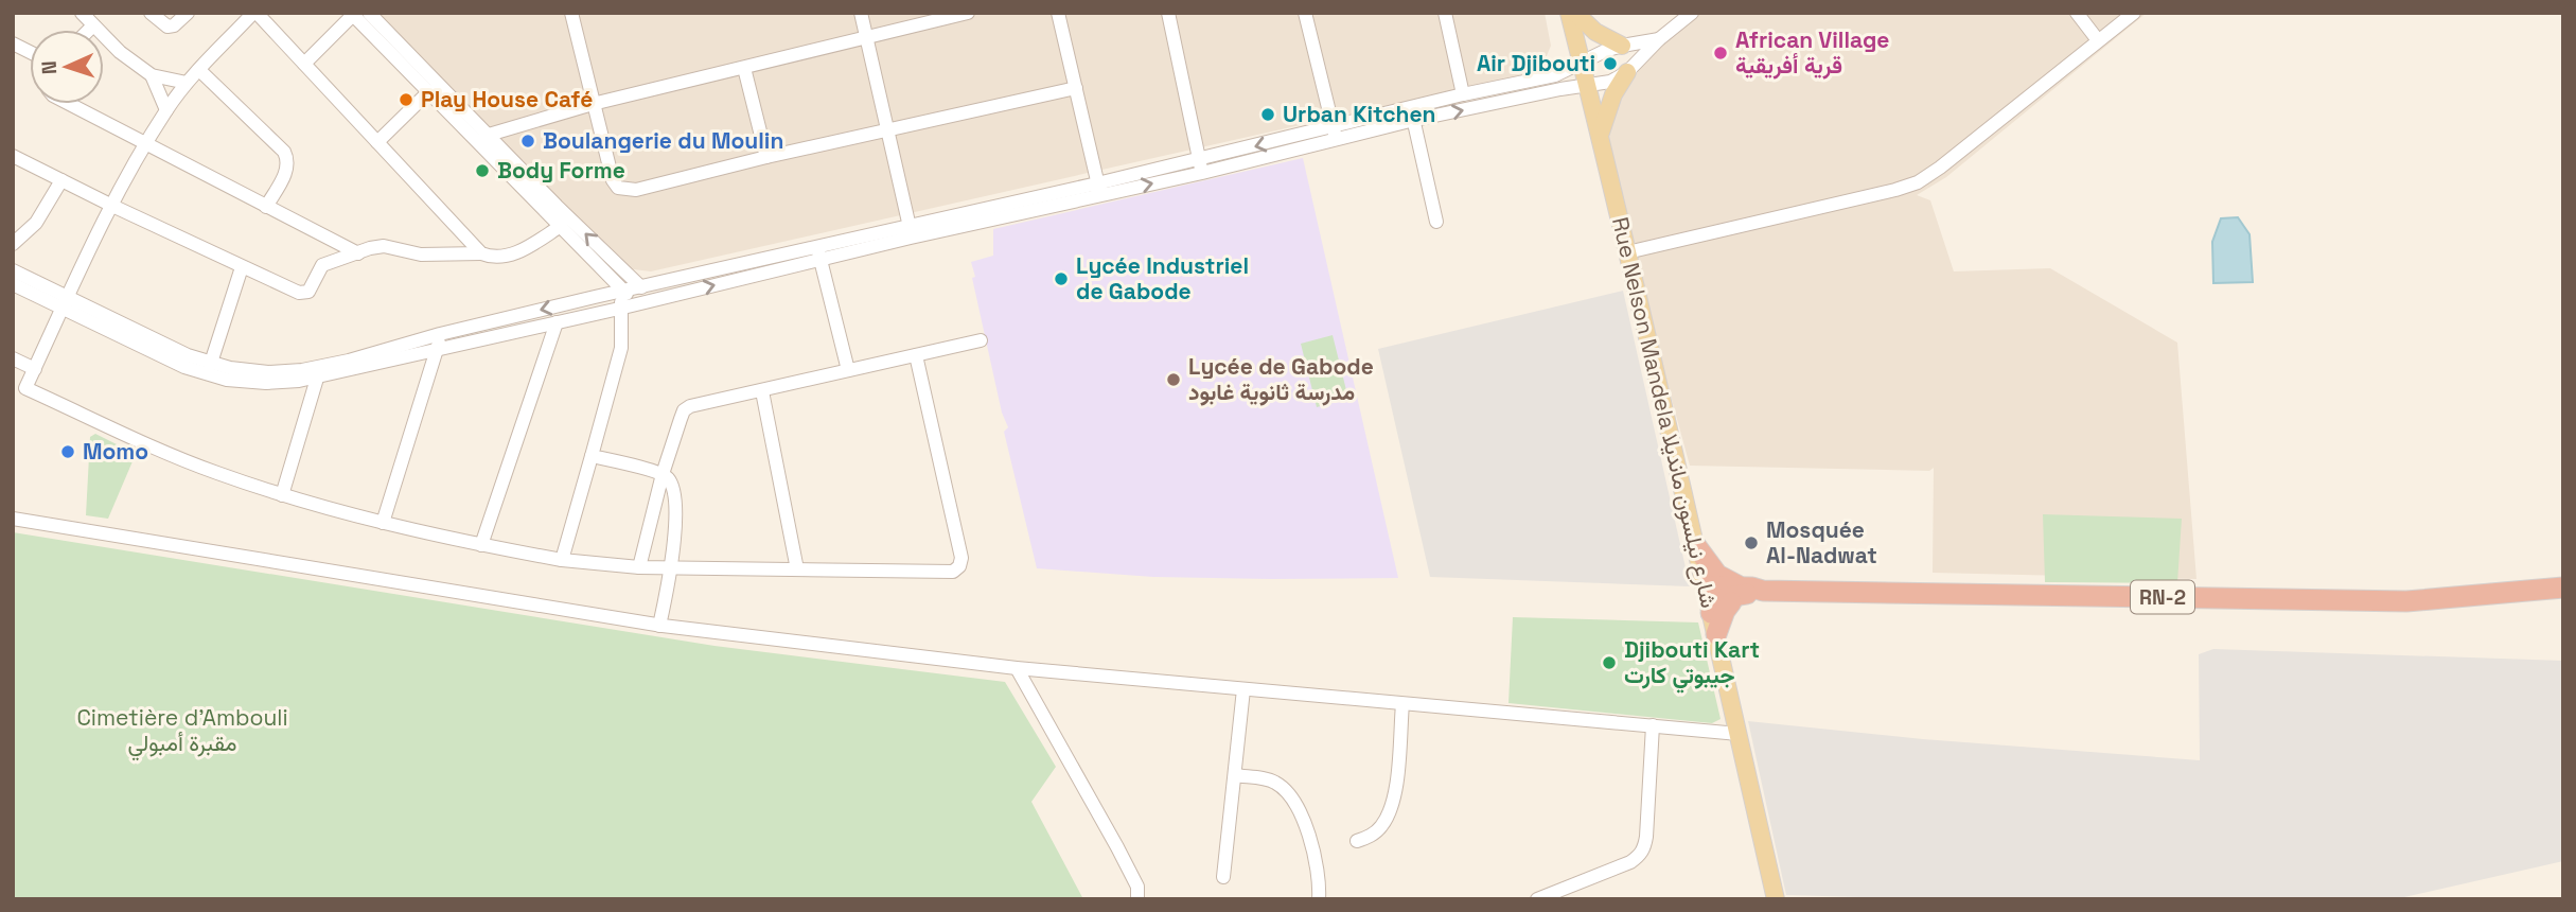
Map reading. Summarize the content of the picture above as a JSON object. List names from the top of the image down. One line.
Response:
{"streets":{"highway":["RN-2"],"main road":["Rue Nelson Mandela شارع نيلسون مانديلا"]},"crossings":[["Rue Nelson Mandela شارع نيلسون مانديلا","RN-2"]],"parks":["Cimetière d'Ambouli مقبرة أمبولي"],"places":["African Village قرية أفريقية","Air Djibouti","Play House Café","Urban Kitchen","Boulangerie du Moulin","Body Forme","Lycée Industriel de Gabode","Lycée de Gabode مدرسة ثانوية غابود","Momo","Mosquée Al-Nadwat","Djibouti Kart جيبوتي كارت"],"north":"left"}
